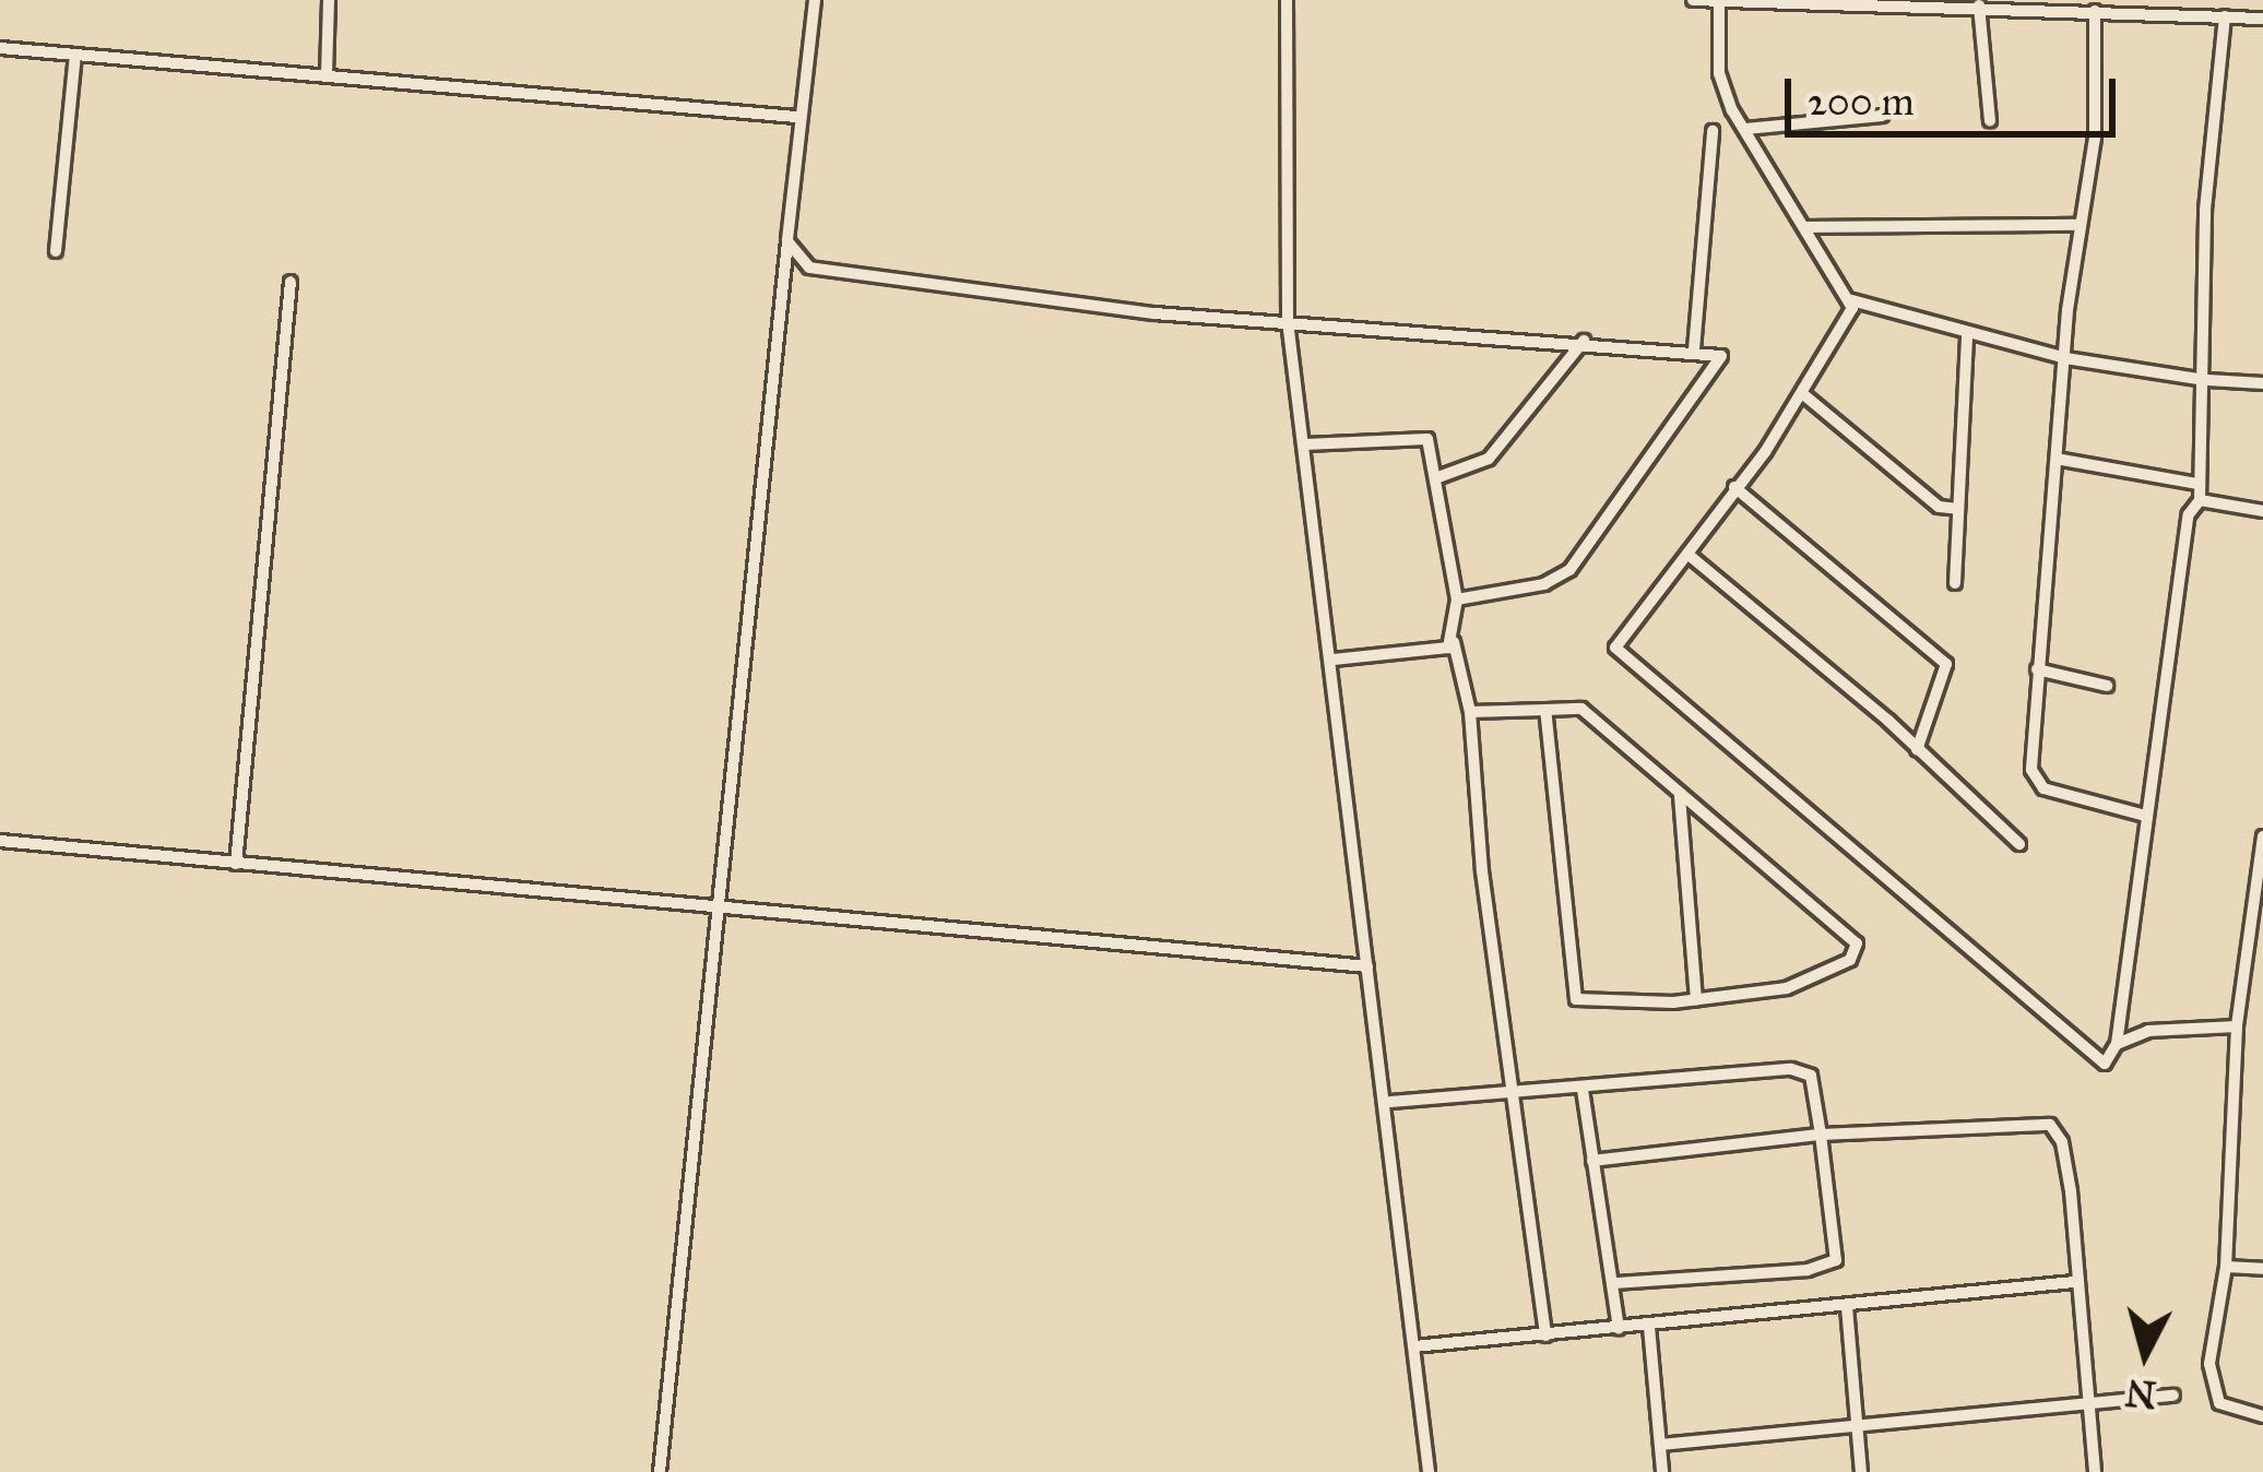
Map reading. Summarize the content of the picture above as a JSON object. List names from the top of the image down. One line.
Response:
{"scale_bar":"200 m","north":"bottom"}
